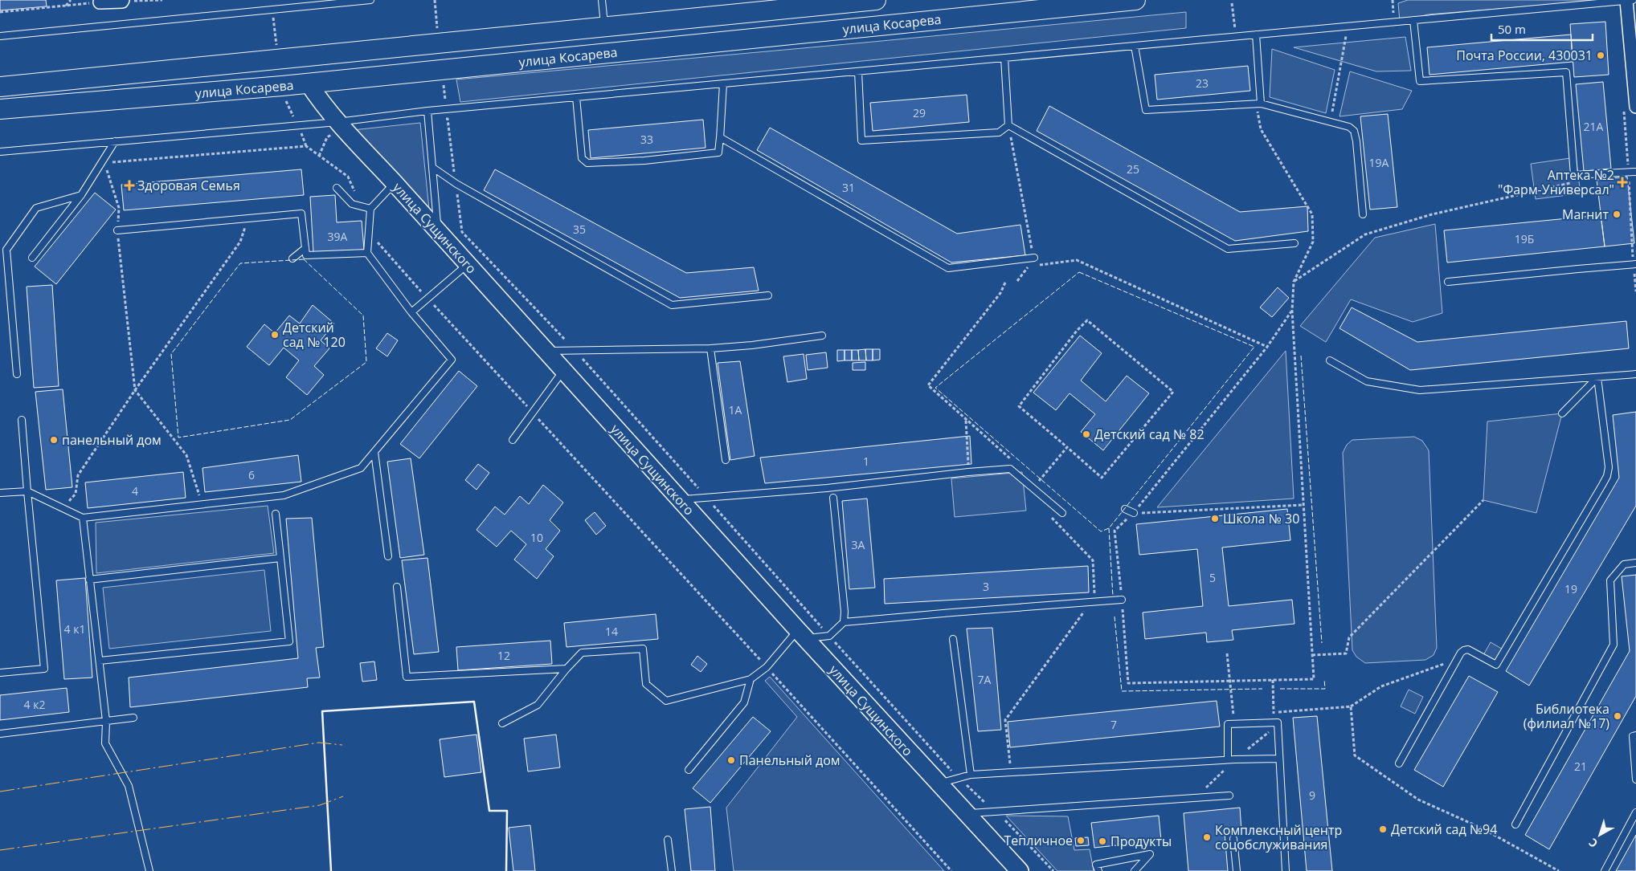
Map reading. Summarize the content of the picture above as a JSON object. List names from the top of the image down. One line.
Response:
{"streets":{"main road":["улица Косарева","улица Сущинского"]},"crossings":[["улица Косарева","улица Сущинского"]],"places":{"other":["Почта России, 430031","Магнит","Детский сад № 120","Детский сад № 82","панельный дом","Школа № 30","Библиотека (филиал №17)","Панельный дом","Детский сад №94","Комплексный центр соцобслуживания","Тепличное","Продукты"],"health":["Аптека №2 \"Фарм-Универсал\"","Здоровая Семья"]},"house_numbers":["23","29","21А","33","19А","25","31","35","39А","19Б","1А","1","6","4","10","3А","5","3","19","4 к1","14","12","7А","4 к2","7","21","9"],"scale_bar":"50 m","north":"bottom left"}
